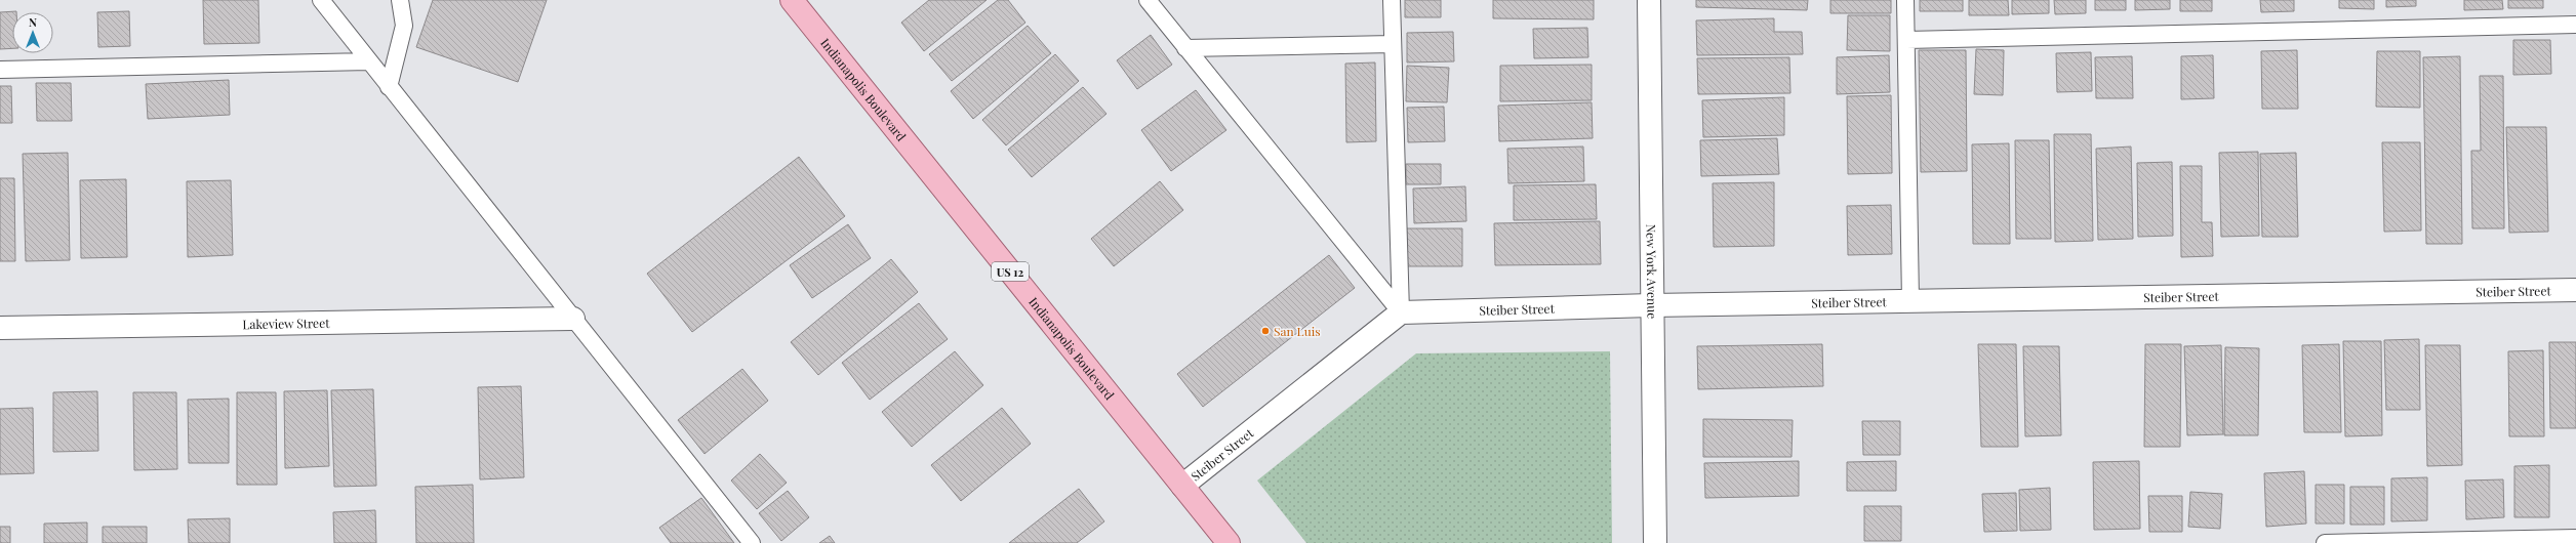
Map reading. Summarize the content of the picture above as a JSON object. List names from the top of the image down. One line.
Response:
{"streets":{"main road":["Indianapolis Boulevard","US 12"],"street":["New York Avenue","Steiber Street","Lakeview Street"]},"crossings":[["Indianapolis Boulevard","Steiber Street"],["New York Avenue","Steiber Street"]],"places":["San Luis"],"north":"top"}
